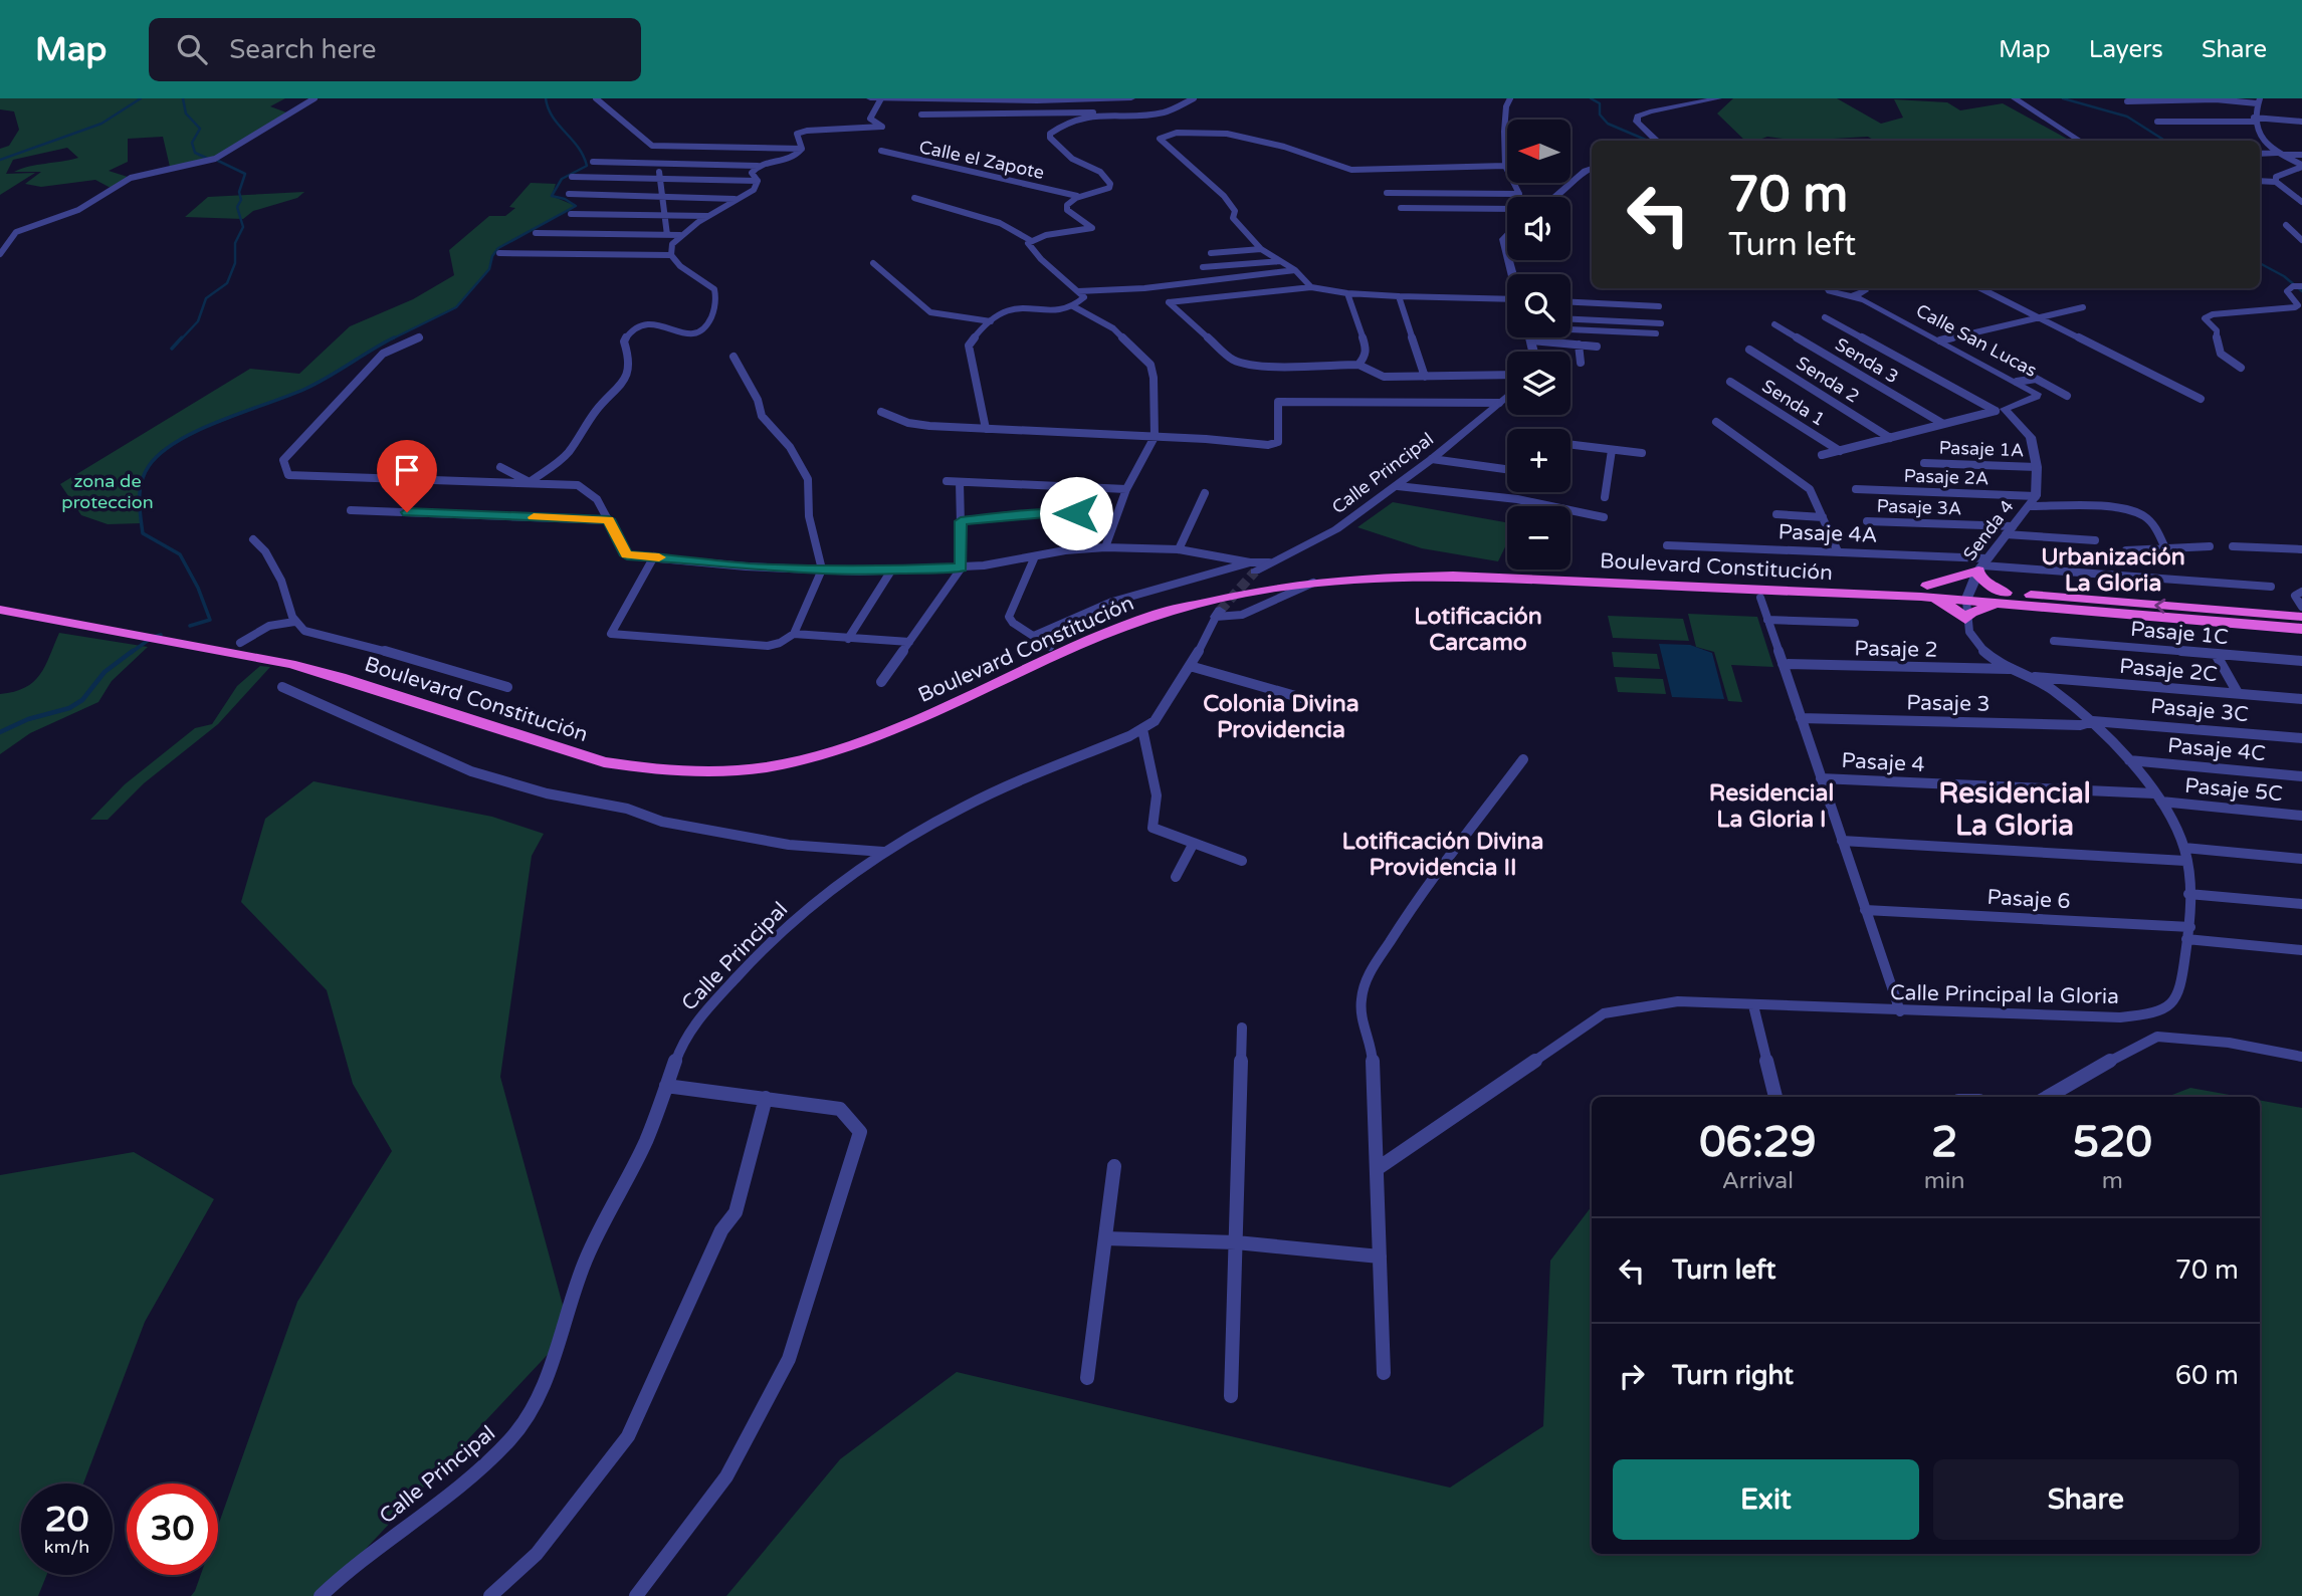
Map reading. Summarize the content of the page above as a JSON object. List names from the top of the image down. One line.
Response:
{"streets":{"highway":["Boulevard Constitución"],"street":["Calle el Zapote","Calle San Lucas","Senda 3","Senda 2","Senda 1","Pasaje 1A","Calle Principal","Pasaje 2A","Pasaje 3A","Senda 4","Pasaje 4A","Pasaje 1C","Pasaje 2","Pasaje 2C","Pasaje 3","Pasaje 3C","Pasaje 4C","Pasaje 4","Pasaje 5C","Pasaje 6","Calle Principal la Gloria"]},"crossings":[["Calle San Lucas","Senda 4"],["Pasaje 1A","Senda 4"],["Calle Principal","Boulevard Constitución"],["Pasaje 2A","Senda 4"],["Pasaje 3A","Senda 4"],["Senda 4","Pasaje 4A"],["Senda 4","Boulevard Constitución"],["Pasaje 4A","Boulevard Constitución"],["Pasaje 3","Pasaje 3C"],["Pasaje 4","Pasaje 5C"]],"districts":["Urbanización La Gloria","Lotificación Carcamo","Colonia Divina Providencia","Residencial La Gloria I","Residencial La Gloria","Lotificación Divina Providencia II"],"parks":["zona de proteccion"],"north":"left","page":{"header":"Map","search":"Search here","nav":["Map","Layers","Share"],"map_buttons":["+","−"],"turn":["70 m","Turn left"],"eta":["06:29","Arrival","2","min","520","m"],"list":[{"name":"Turn left","value":"70 m"},{"name":"Turn right","value":"60 m"}],"buttons":["Exit","Share"],"speed":"20 km/h","limit":"30"}}
